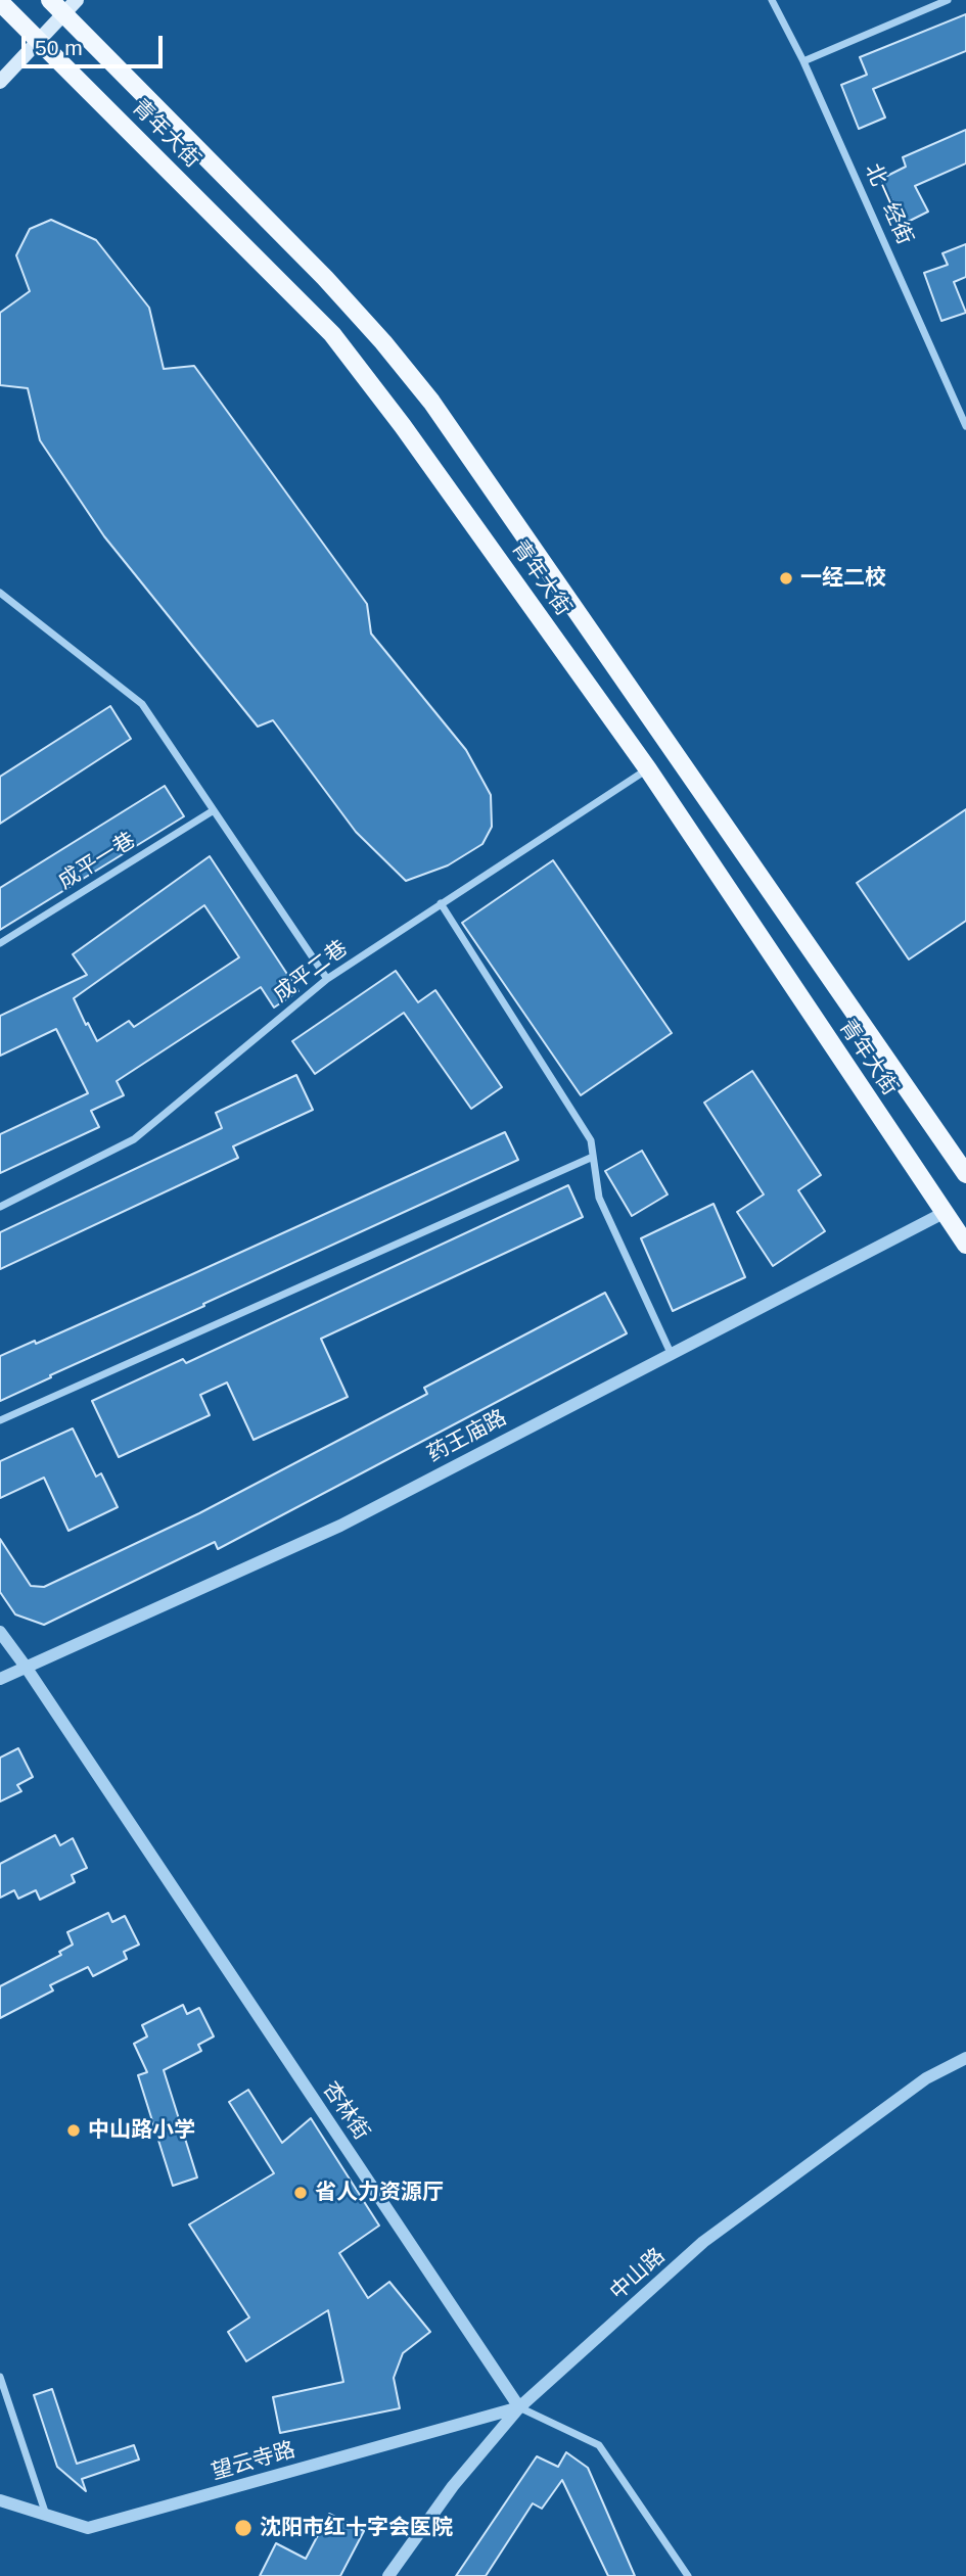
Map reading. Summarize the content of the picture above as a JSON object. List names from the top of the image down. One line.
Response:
{"streets":{"main road":["青年大街"],"street":["北一经街","成平一巷","成平二巷","药王庙路","杏林街","中山路","望云寺路"]},"crossings":[["青年大街","成平二巷"],["青年大街","药王庙路"],["药王庙路","杏林街"],["杏林街","中山路"],["杏林街","望云寺路"],["中山路","望云寺路"]],"places":["一经二校","中山路小学","省人力资源厅","沈阳市红十字会医院"],"scale_bar":"50 m"}
